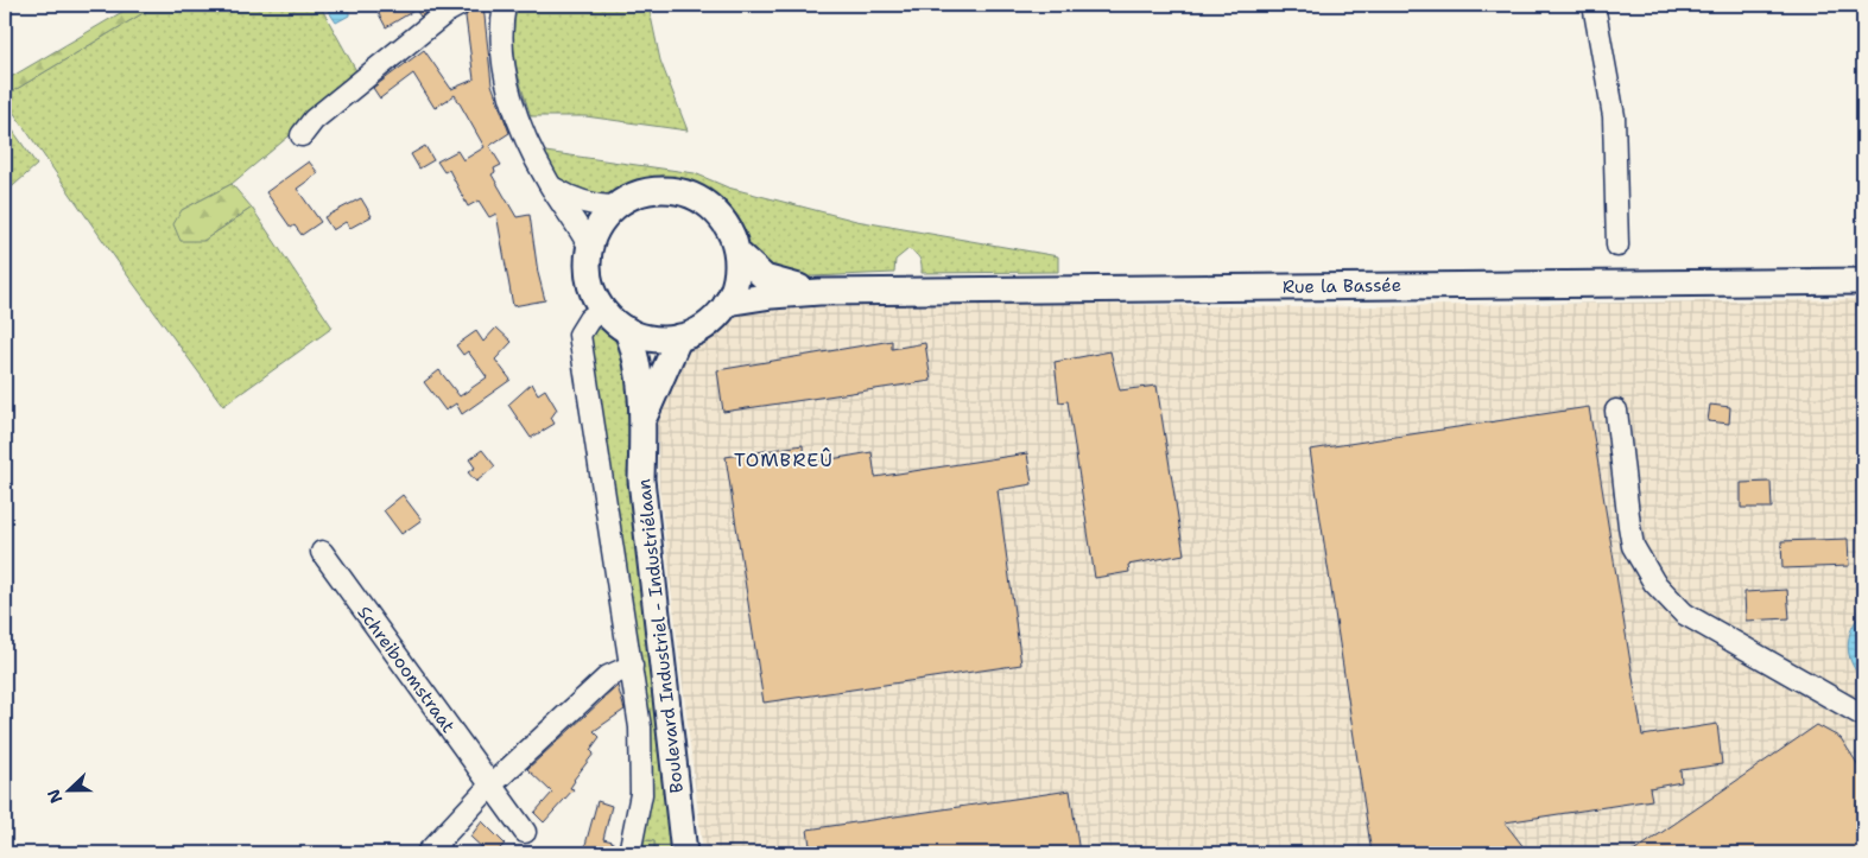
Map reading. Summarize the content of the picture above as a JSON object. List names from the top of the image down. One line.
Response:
{"streets":{"main road":["Rue la Bassée","Boulevard Industriel - Industriélaan"],"street":["Schreiboomstraat"]},"crossings":[["Rue la Bassée","Boulevard Industriel - Industriélaan"]],"districts":["TOMBREÛ"],"north":"left"}
